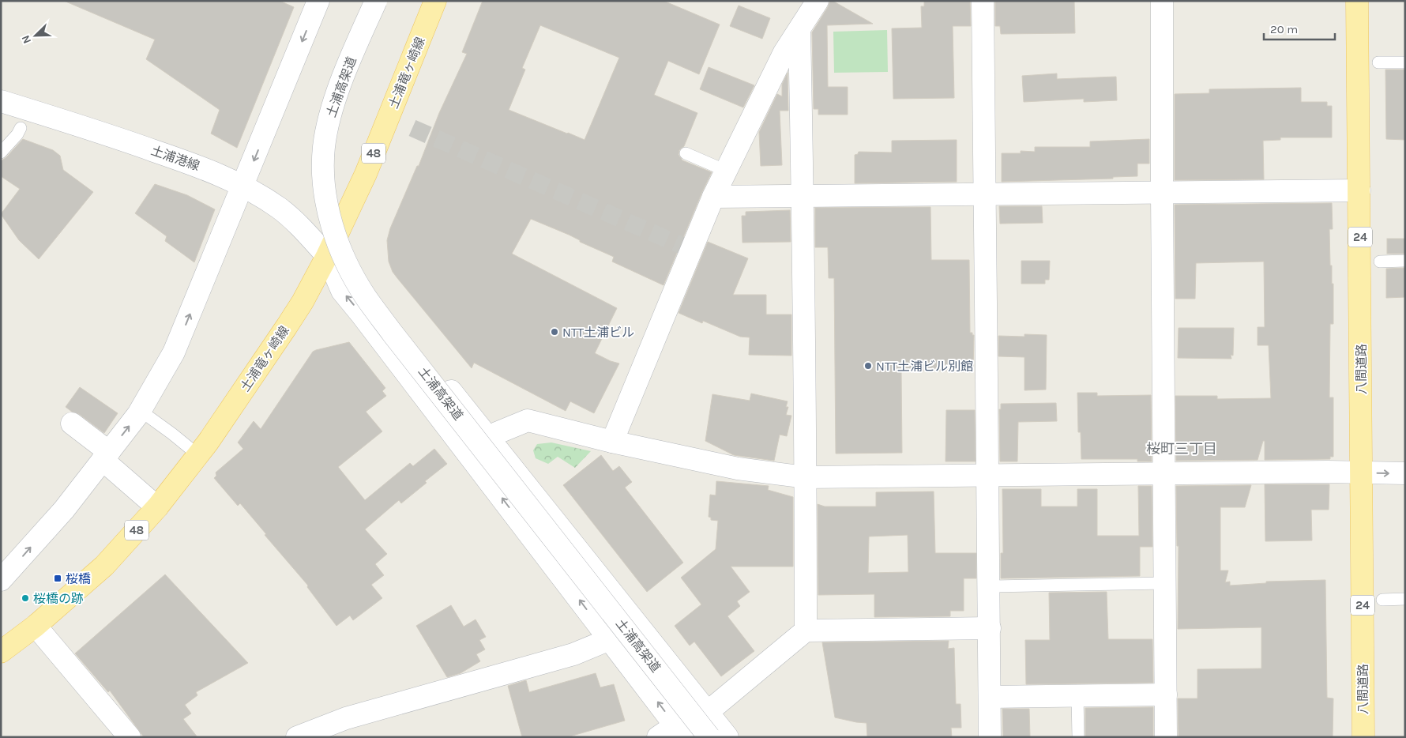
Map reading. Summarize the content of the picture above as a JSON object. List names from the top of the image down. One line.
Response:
{"streets":{"main road":["土浦竜ヶ崎線","48","24","八間道路"],"street":["土浦高架道","土浦港線"]},"crossings":[["土浦竜ヶ崎線","土浦港線"]],"districts":["桜町三丁目"],"places":{"other":["NTT土浦ビル","NTT土浦ビル別館","桜橋の跡"],"transit":["桜橋"]},"scale_bar":"20 m","north":"bottom left"}
